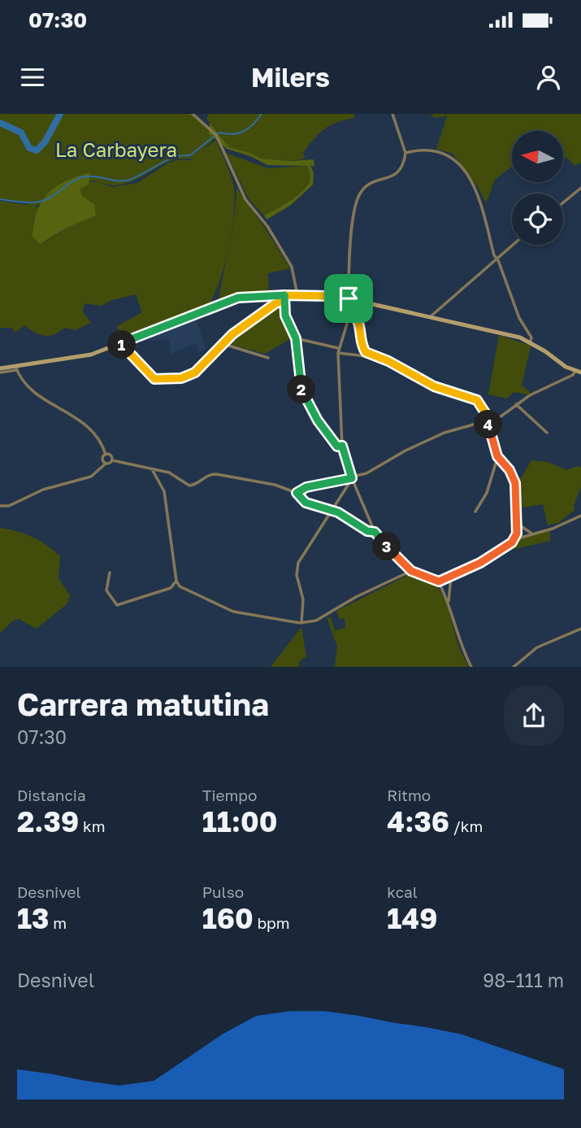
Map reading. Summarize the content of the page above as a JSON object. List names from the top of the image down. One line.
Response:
{"parks":["La Carbayera"],"north":"left","page":{"status":"07:30","header":"Milers","pins":["1","2","4","3"],"heading":["Carrera matutina","07:30"],"stats":[["Distancia","2.39 km"],["Tiempo","11:00"],["Ritmo","4:36 /km"],["Desnivel","13 m"],["Pulso","160 bpm"],["kcal","149"]],"chart":["Desnivel","98–111 m"]}}
